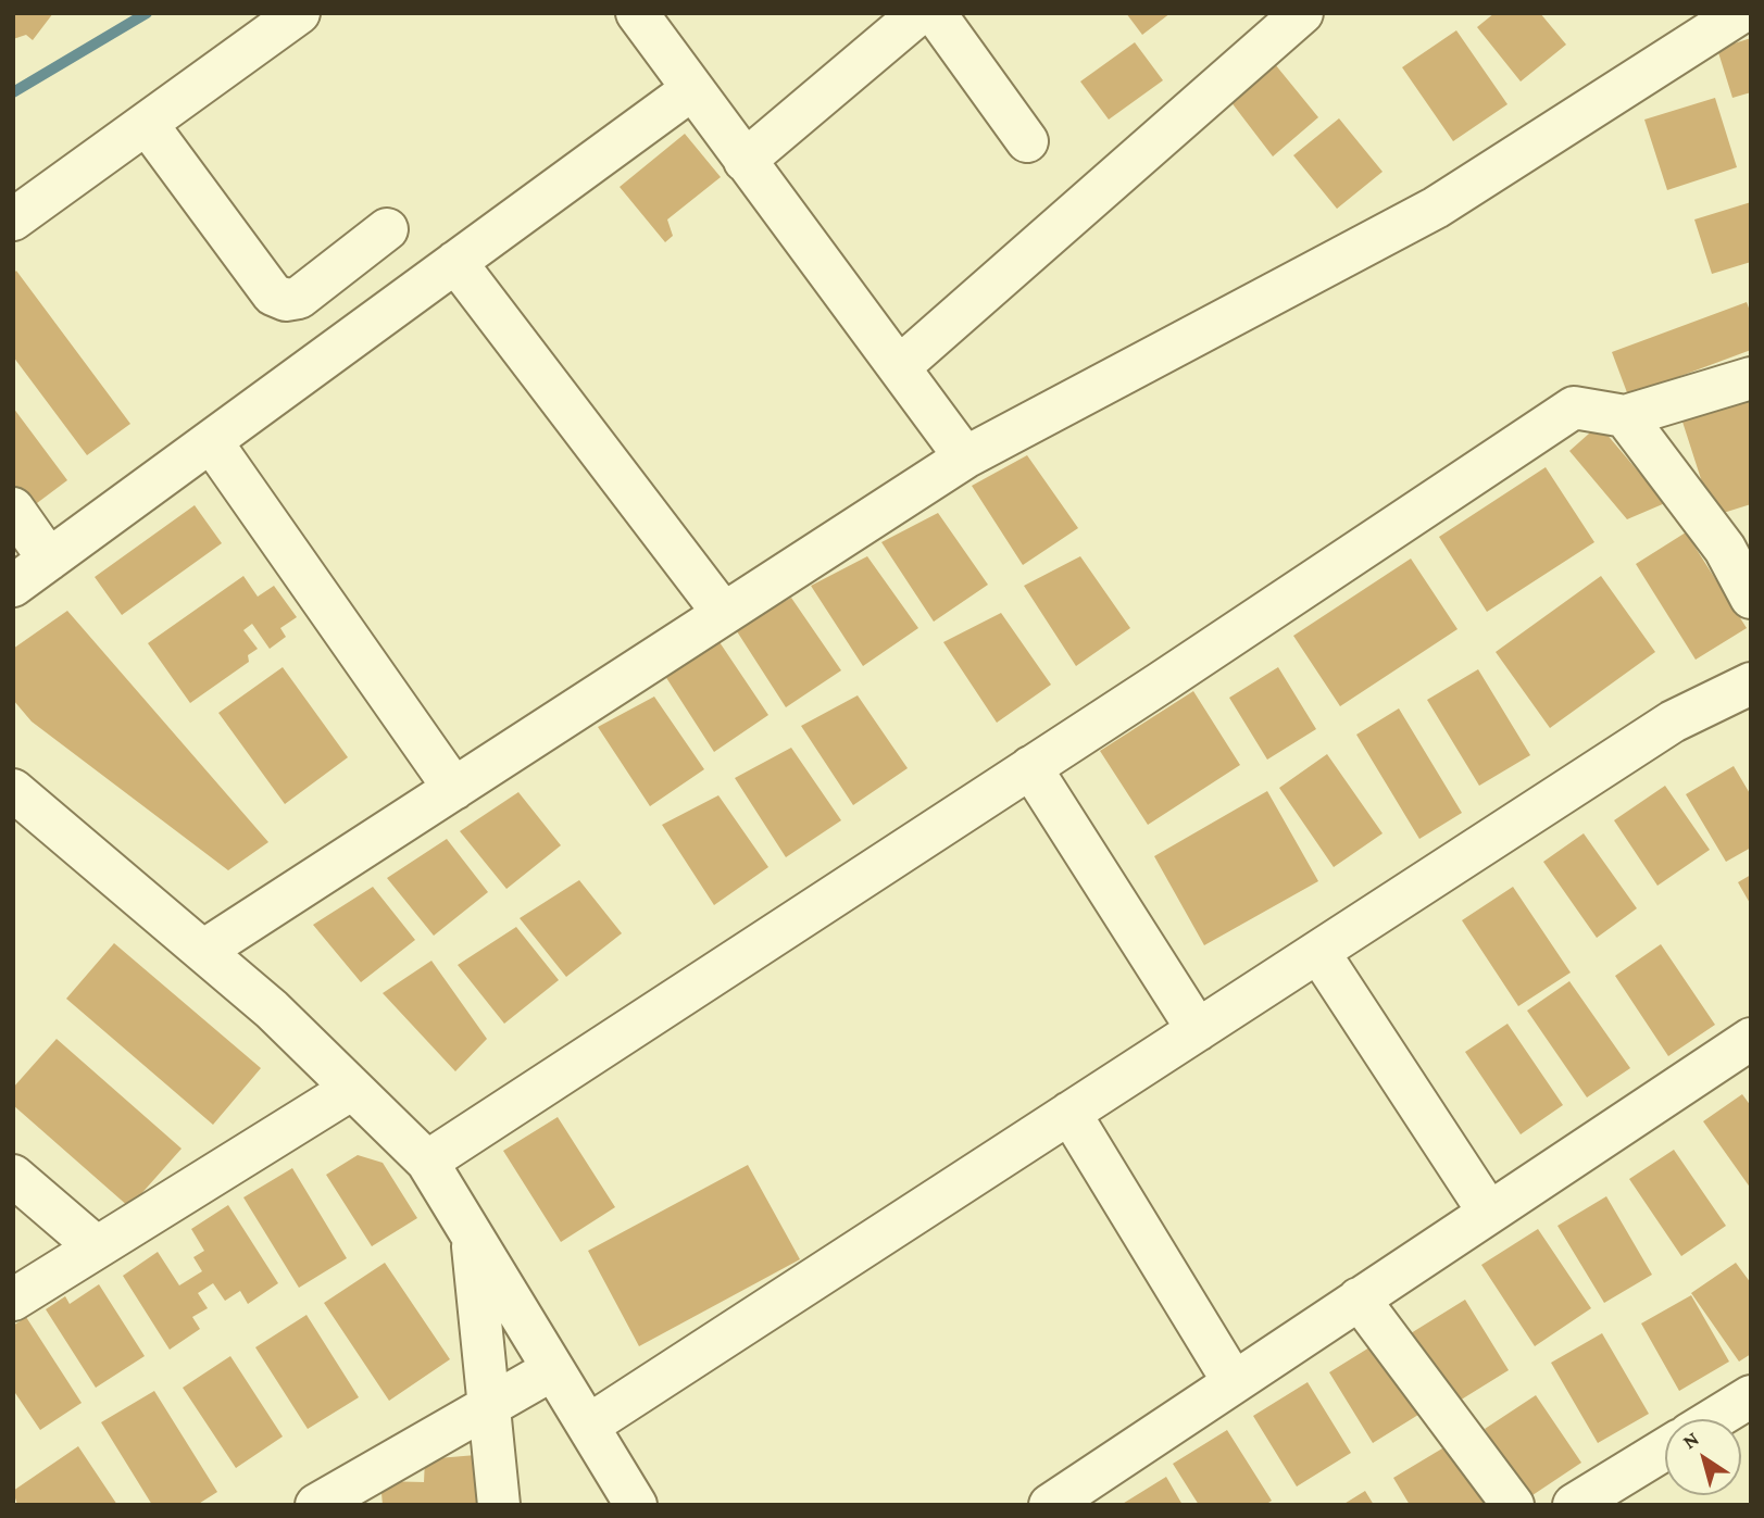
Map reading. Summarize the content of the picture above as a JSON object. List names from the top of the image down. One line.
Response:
{"north":"top left"}
